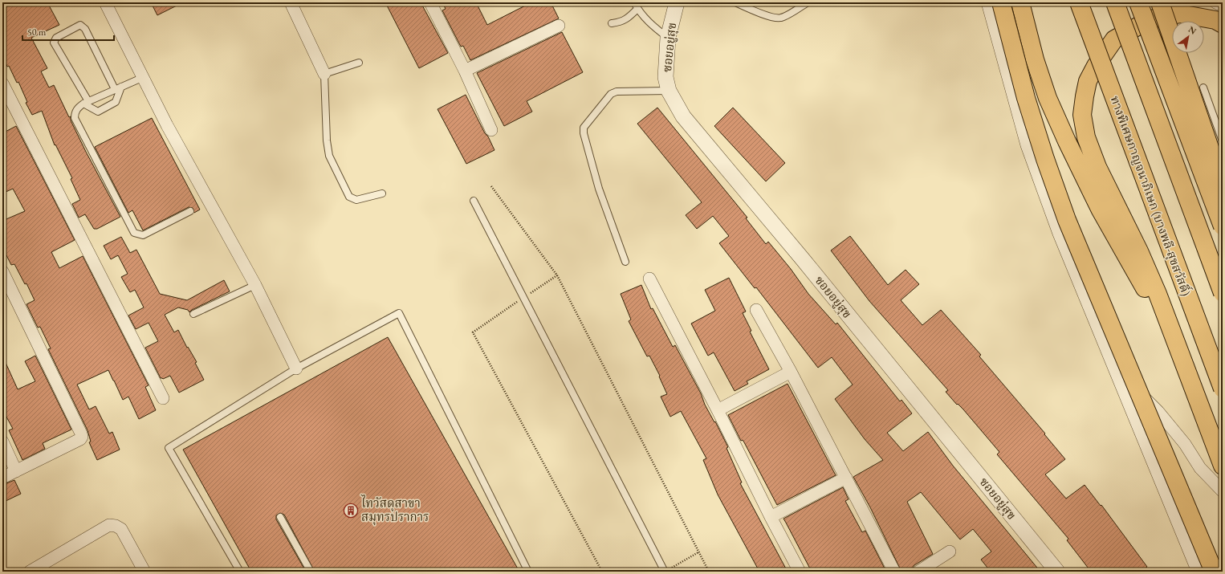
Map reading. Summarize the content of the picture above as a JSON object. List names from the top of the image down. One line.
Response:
{"streets":{"highway":["ทางพิเศษกาญจนาภิเษก (บางพลี-สุขสวัสดิ์)"],"street":["ซอยอยู่สุข"]},"places":{"building":["ไทวัสดุสาขา สมุทรปราการ"]},"scale_bar":"50 m","north":"top right"}
